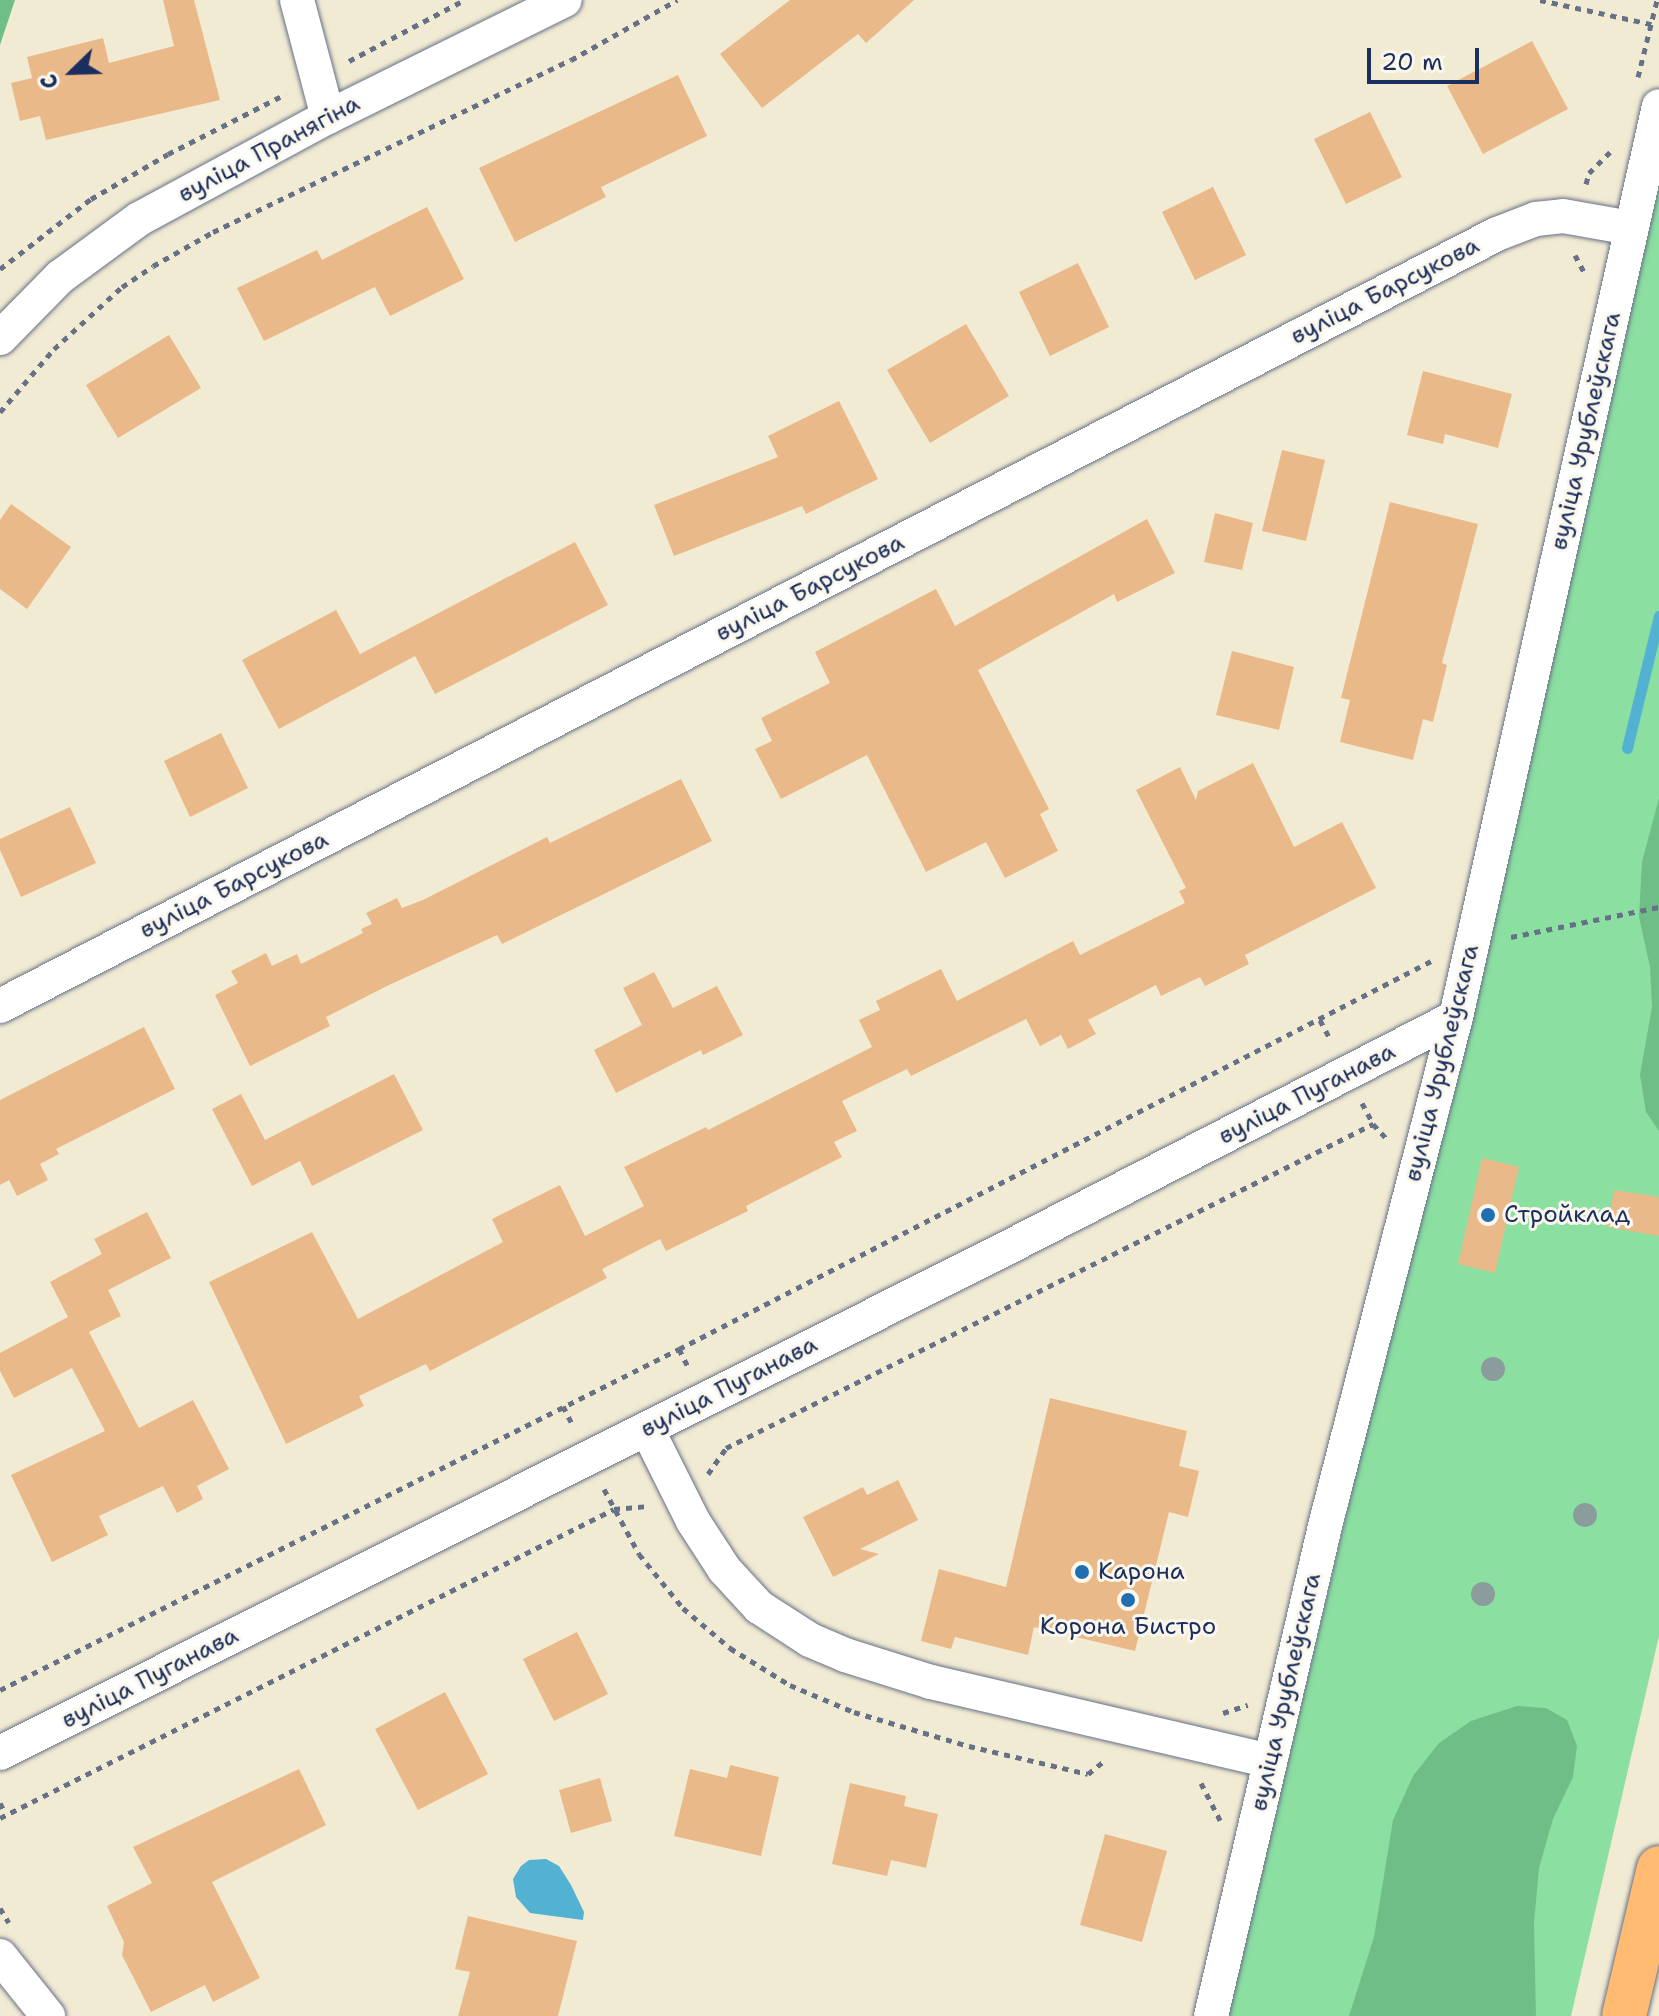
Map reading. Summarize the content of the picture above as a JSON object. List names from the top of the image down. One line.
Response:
{"streets":{"street":["вуліца Пранягіна","вуліца Барсукова","вуліца Урублеўскага","вуліца Пуганава"]},"crossings":[["вуліца Барсукова","вуліца Урублеўскага"],["вуліца Урублеўскага","вуліца Пуганава"]],"places":["Стройклад","Карона","Корона Бистро"],"scale_bar":"20 m","north":"bottom left"}
